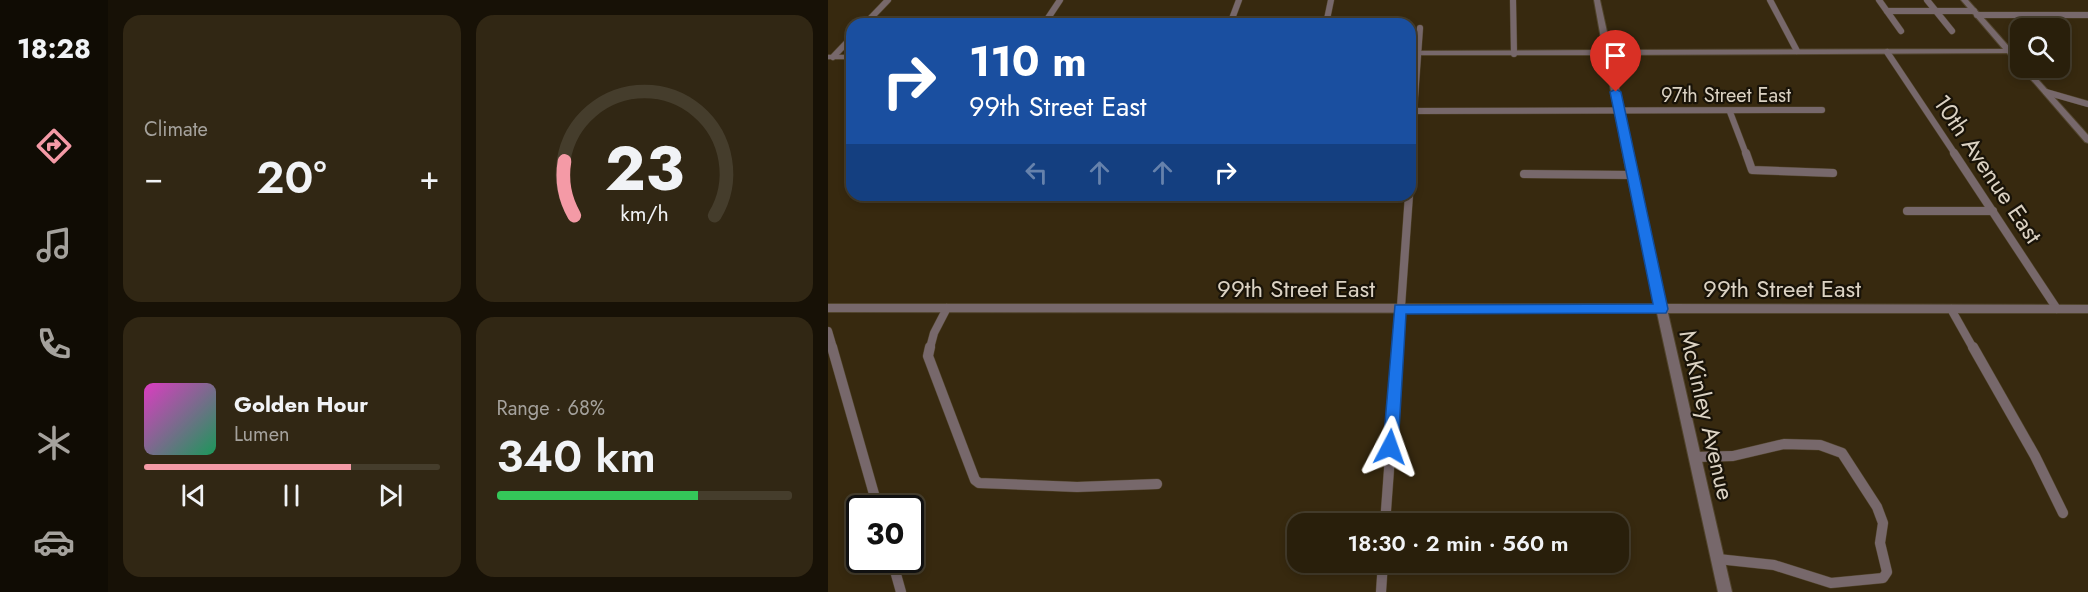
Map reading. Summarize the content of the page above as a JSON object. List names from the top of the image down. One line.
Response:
{"streets":{"street":["97th Street East","10th Avenue East","99th Street East","McKinley Avenue"]},"crossings":[["97th Street East","McKinley Avenue"],["10th Avenue East","99th Street East"],["99th Street East","McKinley Avenue"]],"page":{"tabs":"18:28","tile":["Climate",["Range · 68%","340 km"]],"turn":["110 m","99th Street East"],"heat":["−","20°","+"],"song":["Golden Hour","Lumen"],"limit":"30","trip":"18:30 · 2 min · 560 m","gauge":["23","km/h"]}}
